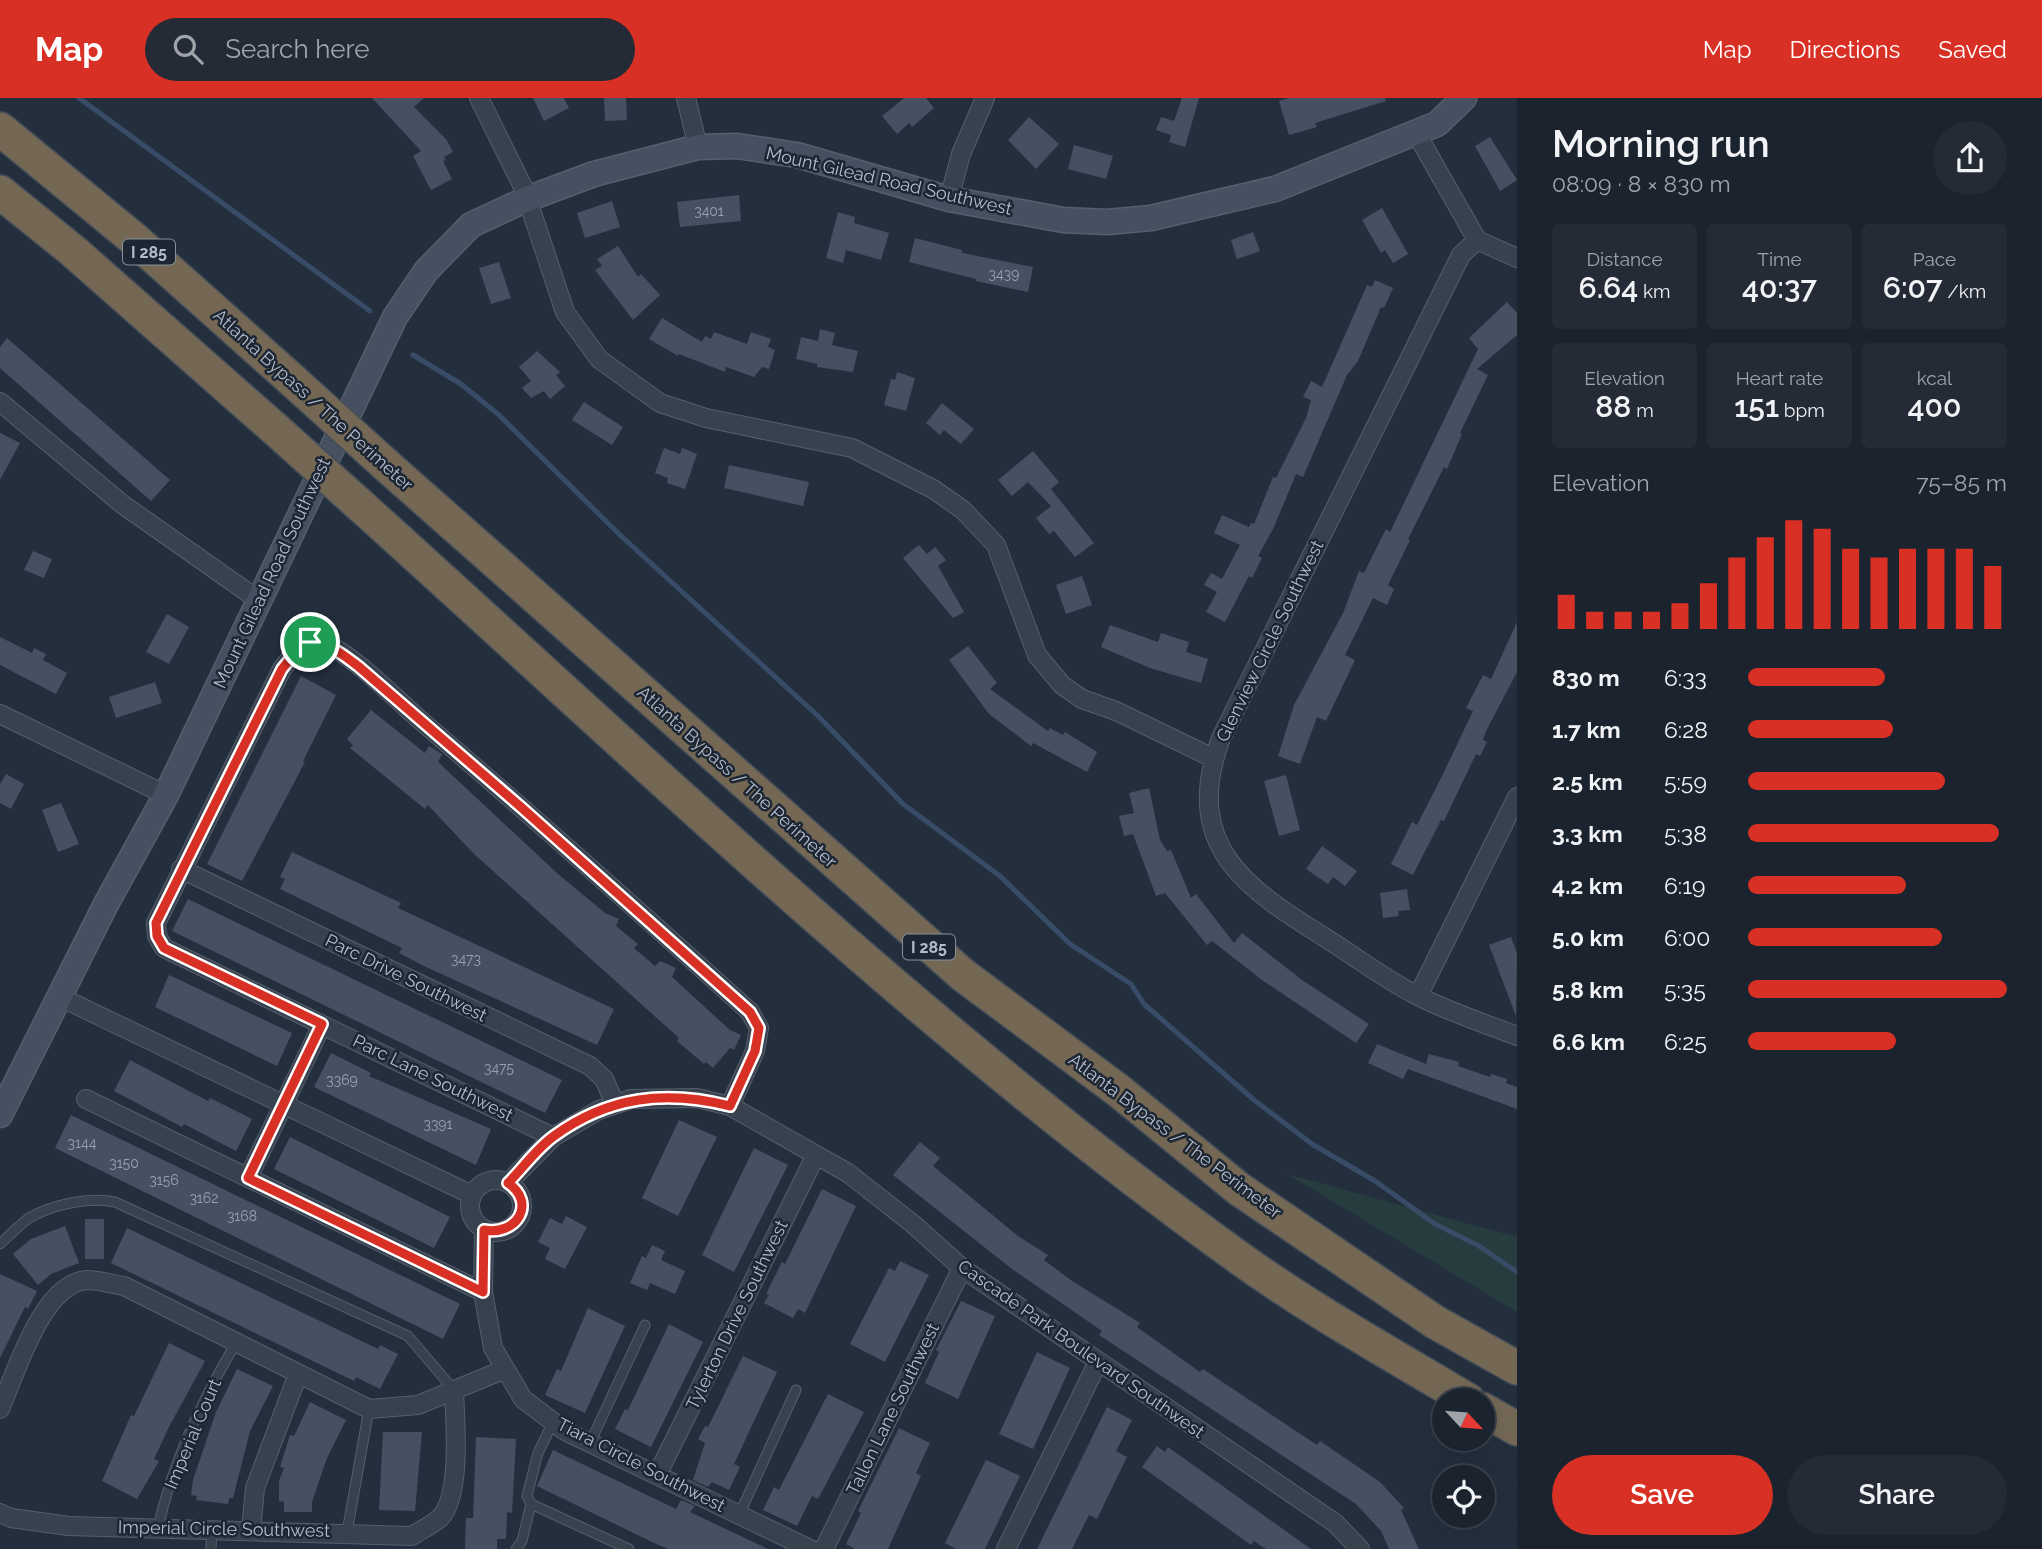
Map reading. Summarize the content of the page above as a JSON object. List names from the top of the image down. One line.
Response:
{"streets":{"highway":["I 285","Atlanta Bypass / The Perimeter"],"street":["Mount Gilead Road Southwest","Glenview Circle Southwest","Parc Drive Southwest","Parc Lane Southwest","Tylerton Drive Southwest","Cascade Park Boulevard Southwest","Tallon Lane Southwest","Tiara Circle Southwest","Imperial Circle Southwest"],"lane":["Imperial Court"]},"crossings":[["Parc Drive Southwest","Parc Lane Southwest"],["Parc Lane Southwest","Cascade Park Boulevard Southwest"],["Tylerton Drive Southwest","Cascade Park Boulevard Southwest"],["Tylerton Drive Southwest","Tiara Circle Southwest"],["Cascade Park Boulevard Southwest","Tallon Lane Southwest"],["Imperial Court","Imperial Circle Southwest"]],"house_numbers":["3401","3439","3473","3475","3369","3391","3144","3150","3156","3162","3168"],"north":"bottom right","page":{"header":"Map","search":"Search here","nav":["Map","Directions","Saved"],"heading":["Morning run","08:09 · 8 × 830 m"],"stats":[["Distance","6.64 km"],["Time","40:37"],["Pace","6:07 /km"],["Elevation","88 m"],["Heart rate","151 bpm"],["kcal","400"]],"chart":["Elevation","75–85 m"],"list":[{"name":"830 m","note":"6:33"},{"name":"1.7 km","note":"6:28"},{"name":"2.5 km","note":"5:59"},{"name":"3.3 km","note":"5:38"},{"name":"4.2 km","note":"6:19"},{"name":"5.0 km","note":"6:00"},{"name":"5.8 km","note":"5:35"},{"name":"6.6 km","note":"6:25"}],"buttons":["Save","Share"]}}
